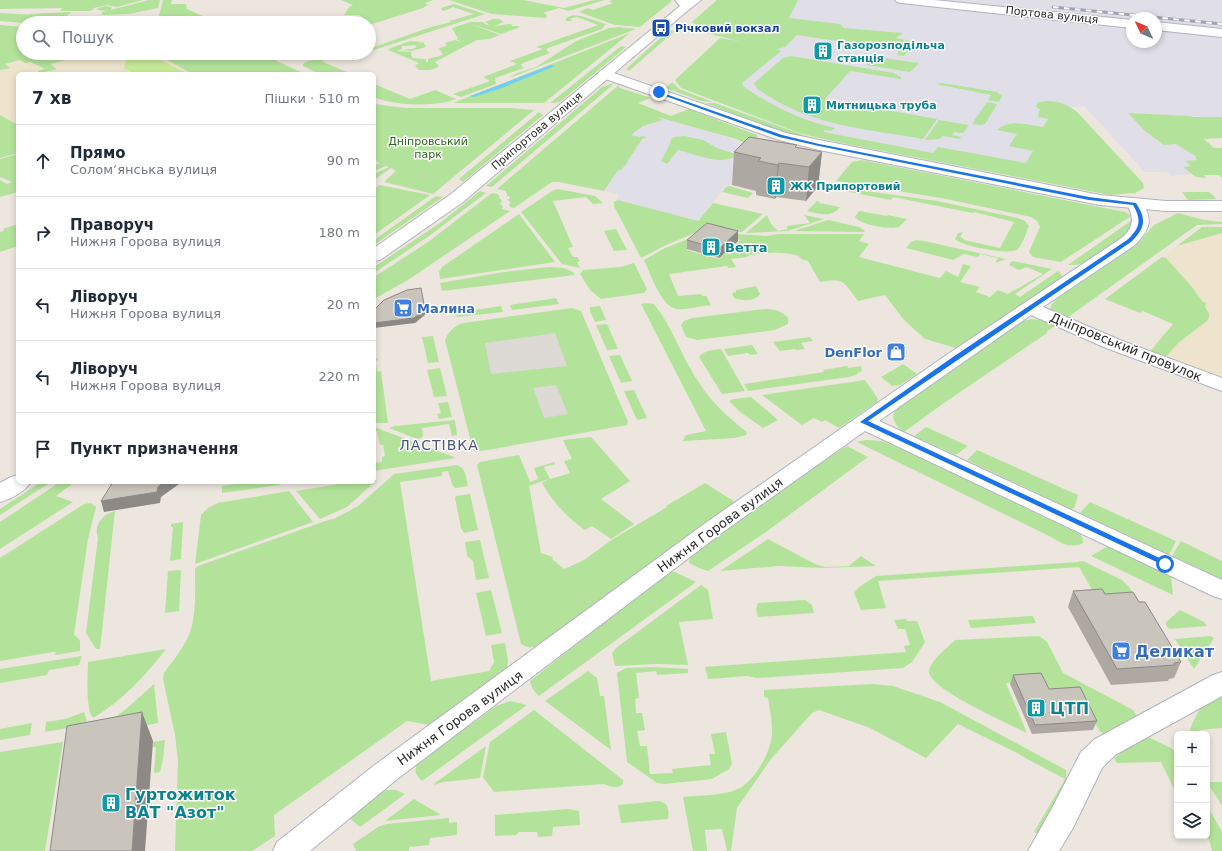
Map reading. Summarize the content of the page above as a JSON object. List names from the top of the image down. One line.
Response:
{"streets":{"main road":["Припортова вулиця"],"street":["Портова вулиця","Дніпровський провулок","Нижня Горова вулиця"]},"crossings":[["Дніпровський провулок","Нижня Горова вулиця"]],"districts":["ЛАСТІВКА"],"parks":["Дніпровський парк"],"places":{"bus stop":["Річковий вокзал"],"building":["Газорозподільча станція","Митницька труба","ЖК Припортовий","Ветта","ЦТП","Гуртожиток ВАТ \"Азот\""],"supermarket":["Малина","Деликат"],"shop":["DenFlor"]},"north":"top left","page":{"search":"Пошук","heading":["7 хв","Пішки · 510 m"],"list":[["Прямо","Соломʼянська вулиця","90 m"],["Праворуч","Нижня Горова вулиця","180 m"],["Ліворуч","Нижня Горова вулиця","20 m"],["Ліворуч","Нижня Горова вулиця","220 m"],"Пункт призначення"],"map_buttons":["+","−"]}}
